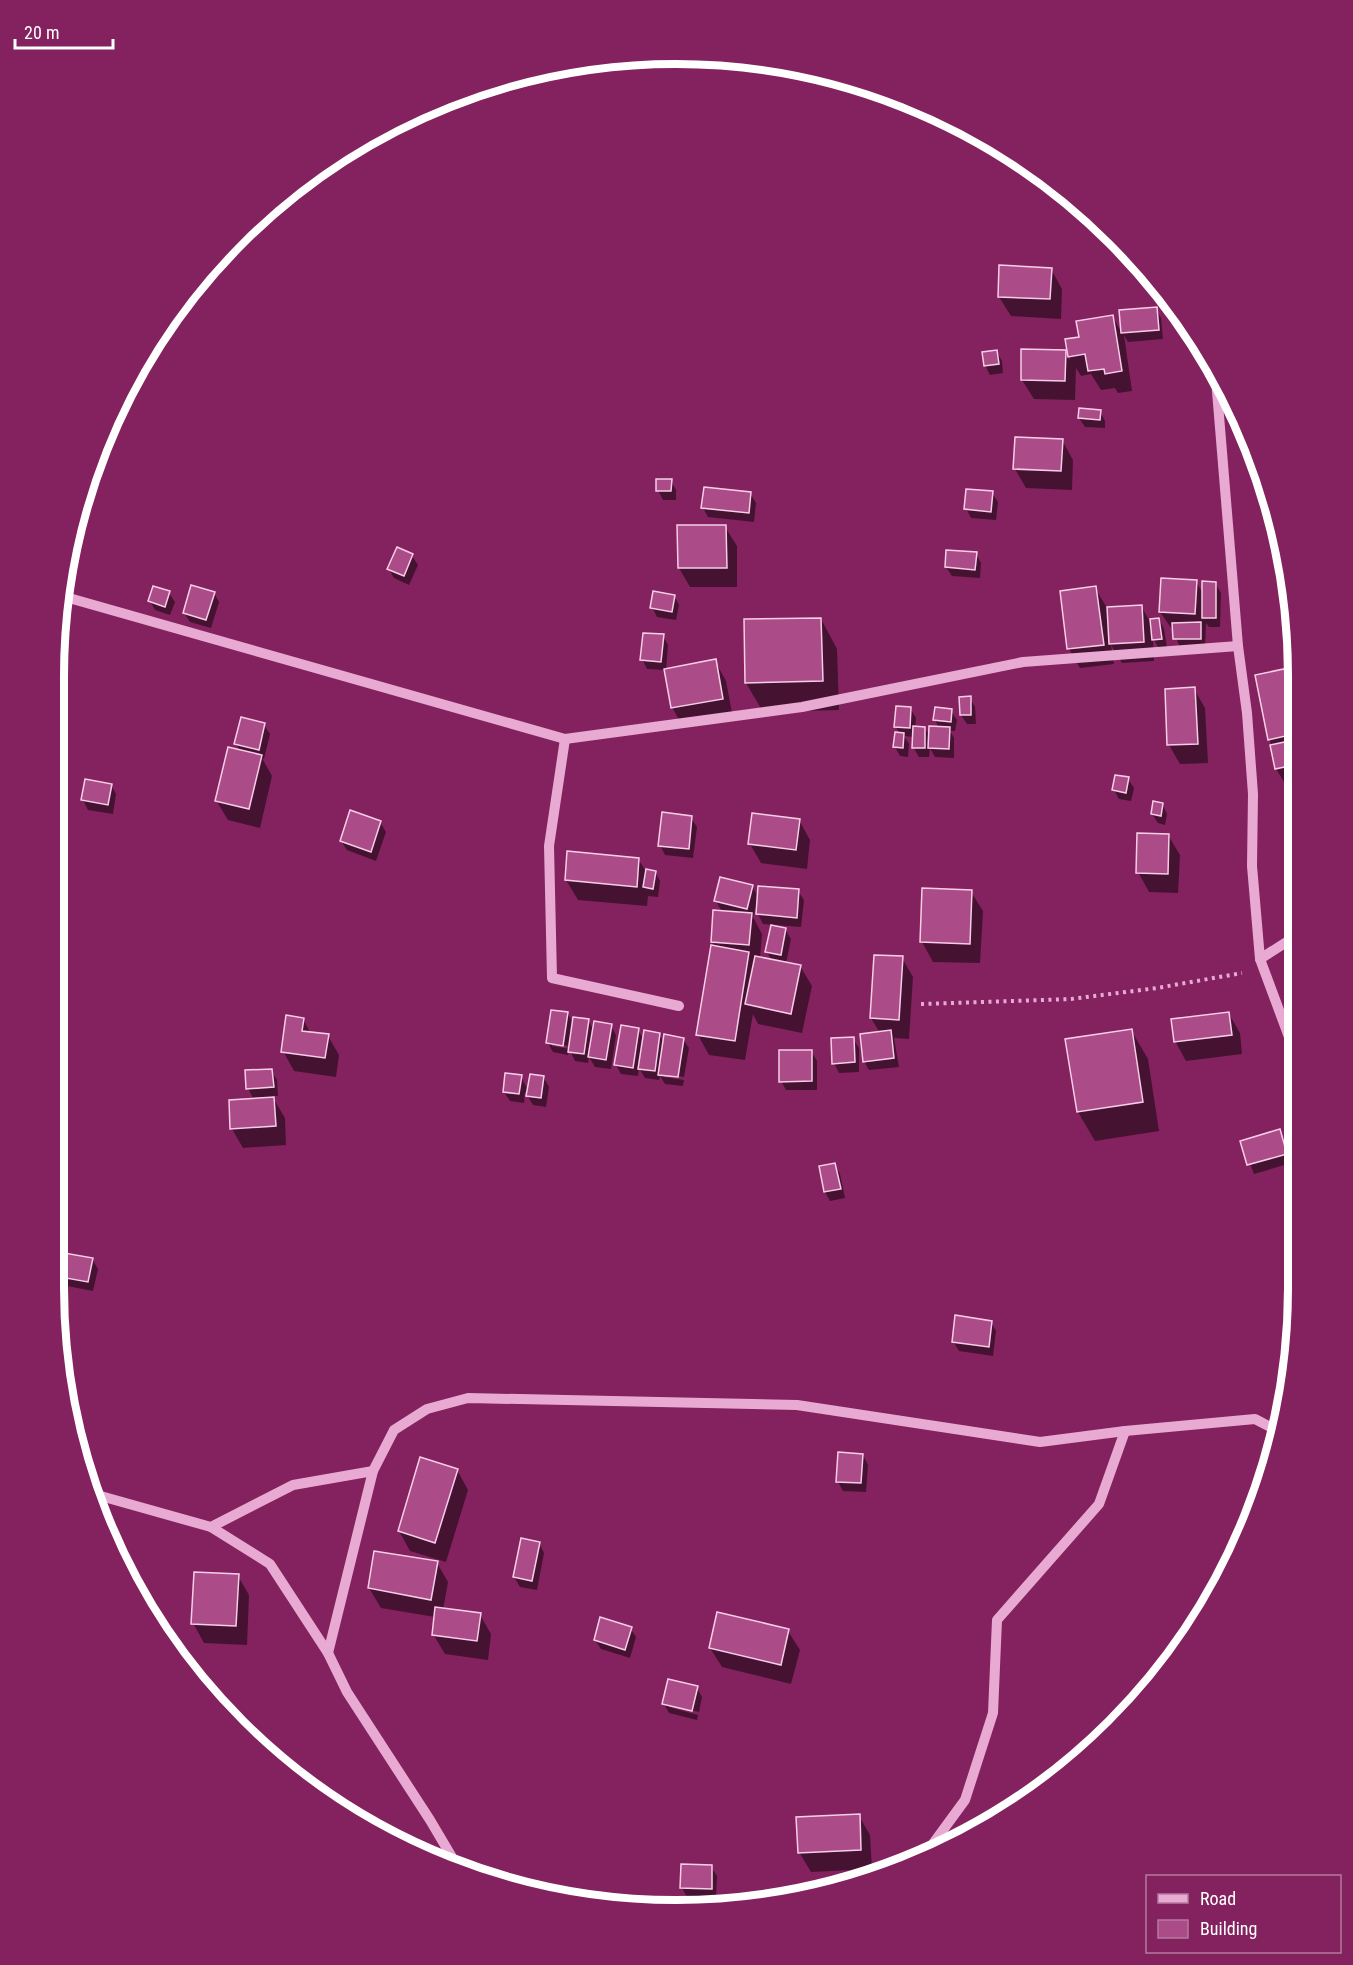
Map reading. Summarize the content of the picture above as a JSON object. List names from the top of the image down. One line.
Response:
{"legend":["Road","Building"],"scale_bar":"20 m"}
